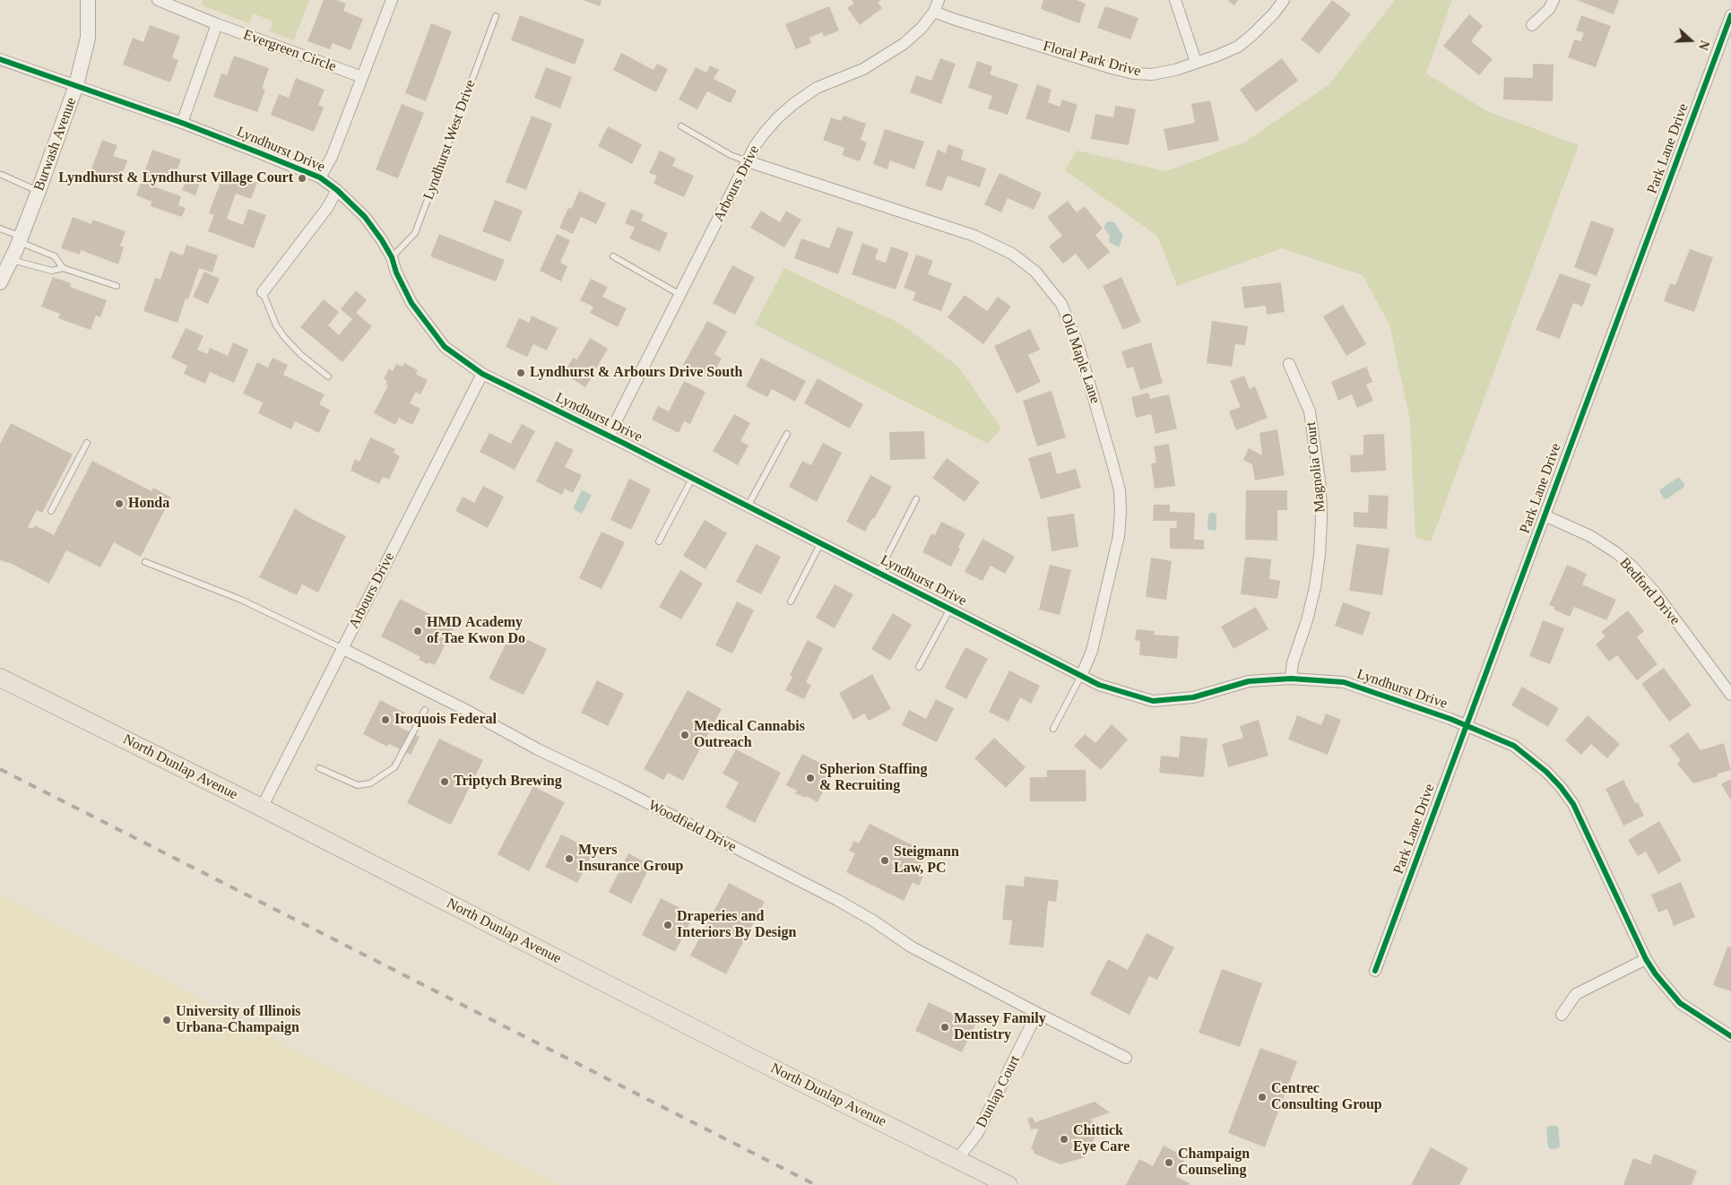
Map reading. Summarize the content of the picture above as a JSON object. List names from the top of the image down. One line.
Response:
{"streets":{"main road":["North Dunlap Avenue"],"street":["Evergreen Circle","Floral Park Drive","Burwash Avenue","Park Lane Drive","Lyndhurst Drive","Arbours Drive","Old Maple Lane","Magnolia Court","Bedford Drive","Woodfield Drive","Dunlap Court"],"lane":["Lyndhurst West Drive"]},"crossings":[["Floral Park Drive","Arbours Drive"],["Lyndhurst West Drive","Lyndhurst Drive"],["Burwash Avenue","Lyndhurst Drive"],["Park Lane Drive","Lyndhurst Drive"],["Park Lane Drive","Bedford Drive"],["Lyndhurst Drive","Arbours Drive"],["Lyndhurst Drive","Old Maple Lane"],["Lyndhurst Drive","Magnolia Court"],["Arbours Drive","Old Maple Lane"],["Arbours Drive","North Dunlap Avenue"],["Arbours Drive","Woodfield Drive"],["North Dunlap Avenue","Dunlap Court"],["Woodfield Drive","Dunlap Court"]],"places":["Lyndhurst & Lyndhurst Village Court","Lyndhurst & Arbours Drive South","Honda","HMD Academy of Tae Kwon Do","Iroquois Federal","Medical Cannabis Outreach","Spherion Staffing & Recruiting","Triptych Brewing","Myers Insurance Group","Steigmann Law, PC","Draperies and Interiors By Design","University of Illinois Urbana-Champaign","Massey Family Dentistry","Centrec Consulting Group","Chittick Eye Care","Champaign Counseling"],"north":"right"}
